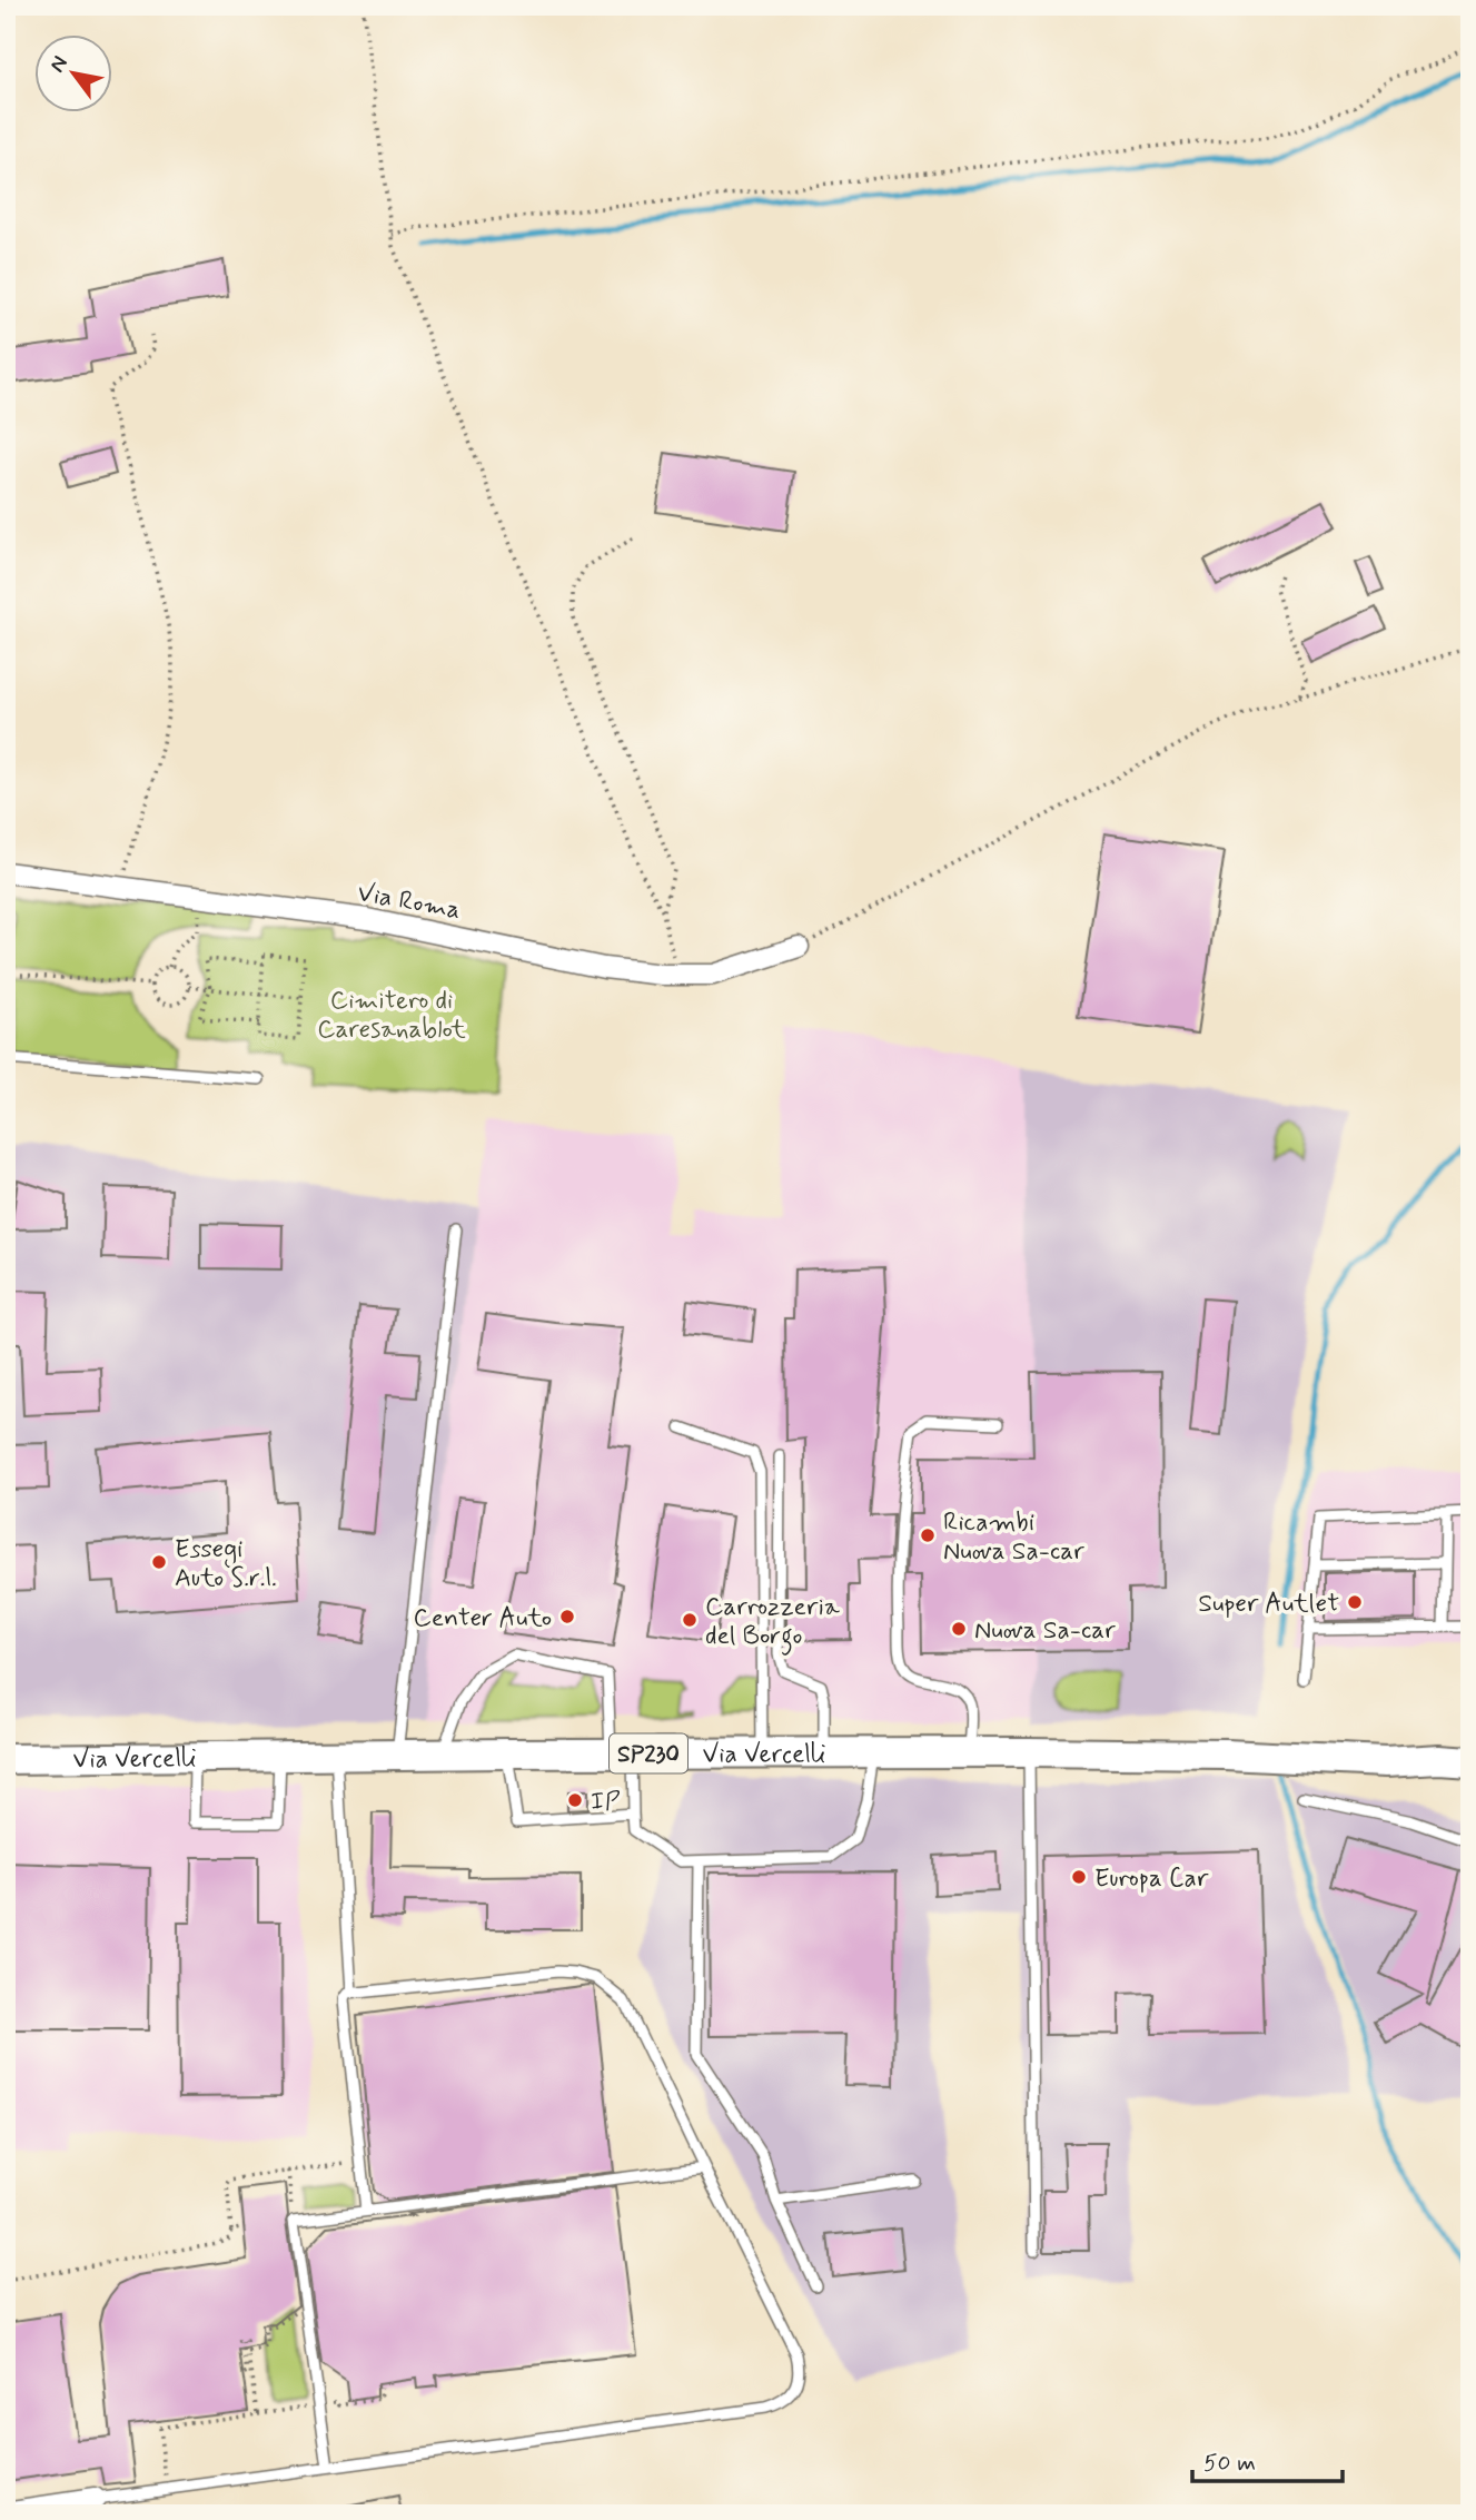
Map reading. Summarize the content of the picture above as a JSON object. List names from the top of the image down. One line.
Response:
{"streets":{"main road":["SP230","Via Vercelli"],"street":["Via Roma"]},"parks":["Cimitero di Caresanablot"],"places":["Ricambi Nuova Sa-car","Essegi Auto S.r.l.","Super Autlet","Center Auto","Carrozzeria del Borgo","Nuova Sa-car","IP","Europa Car"],"scale_bar":"50 m","north":"top left"}
